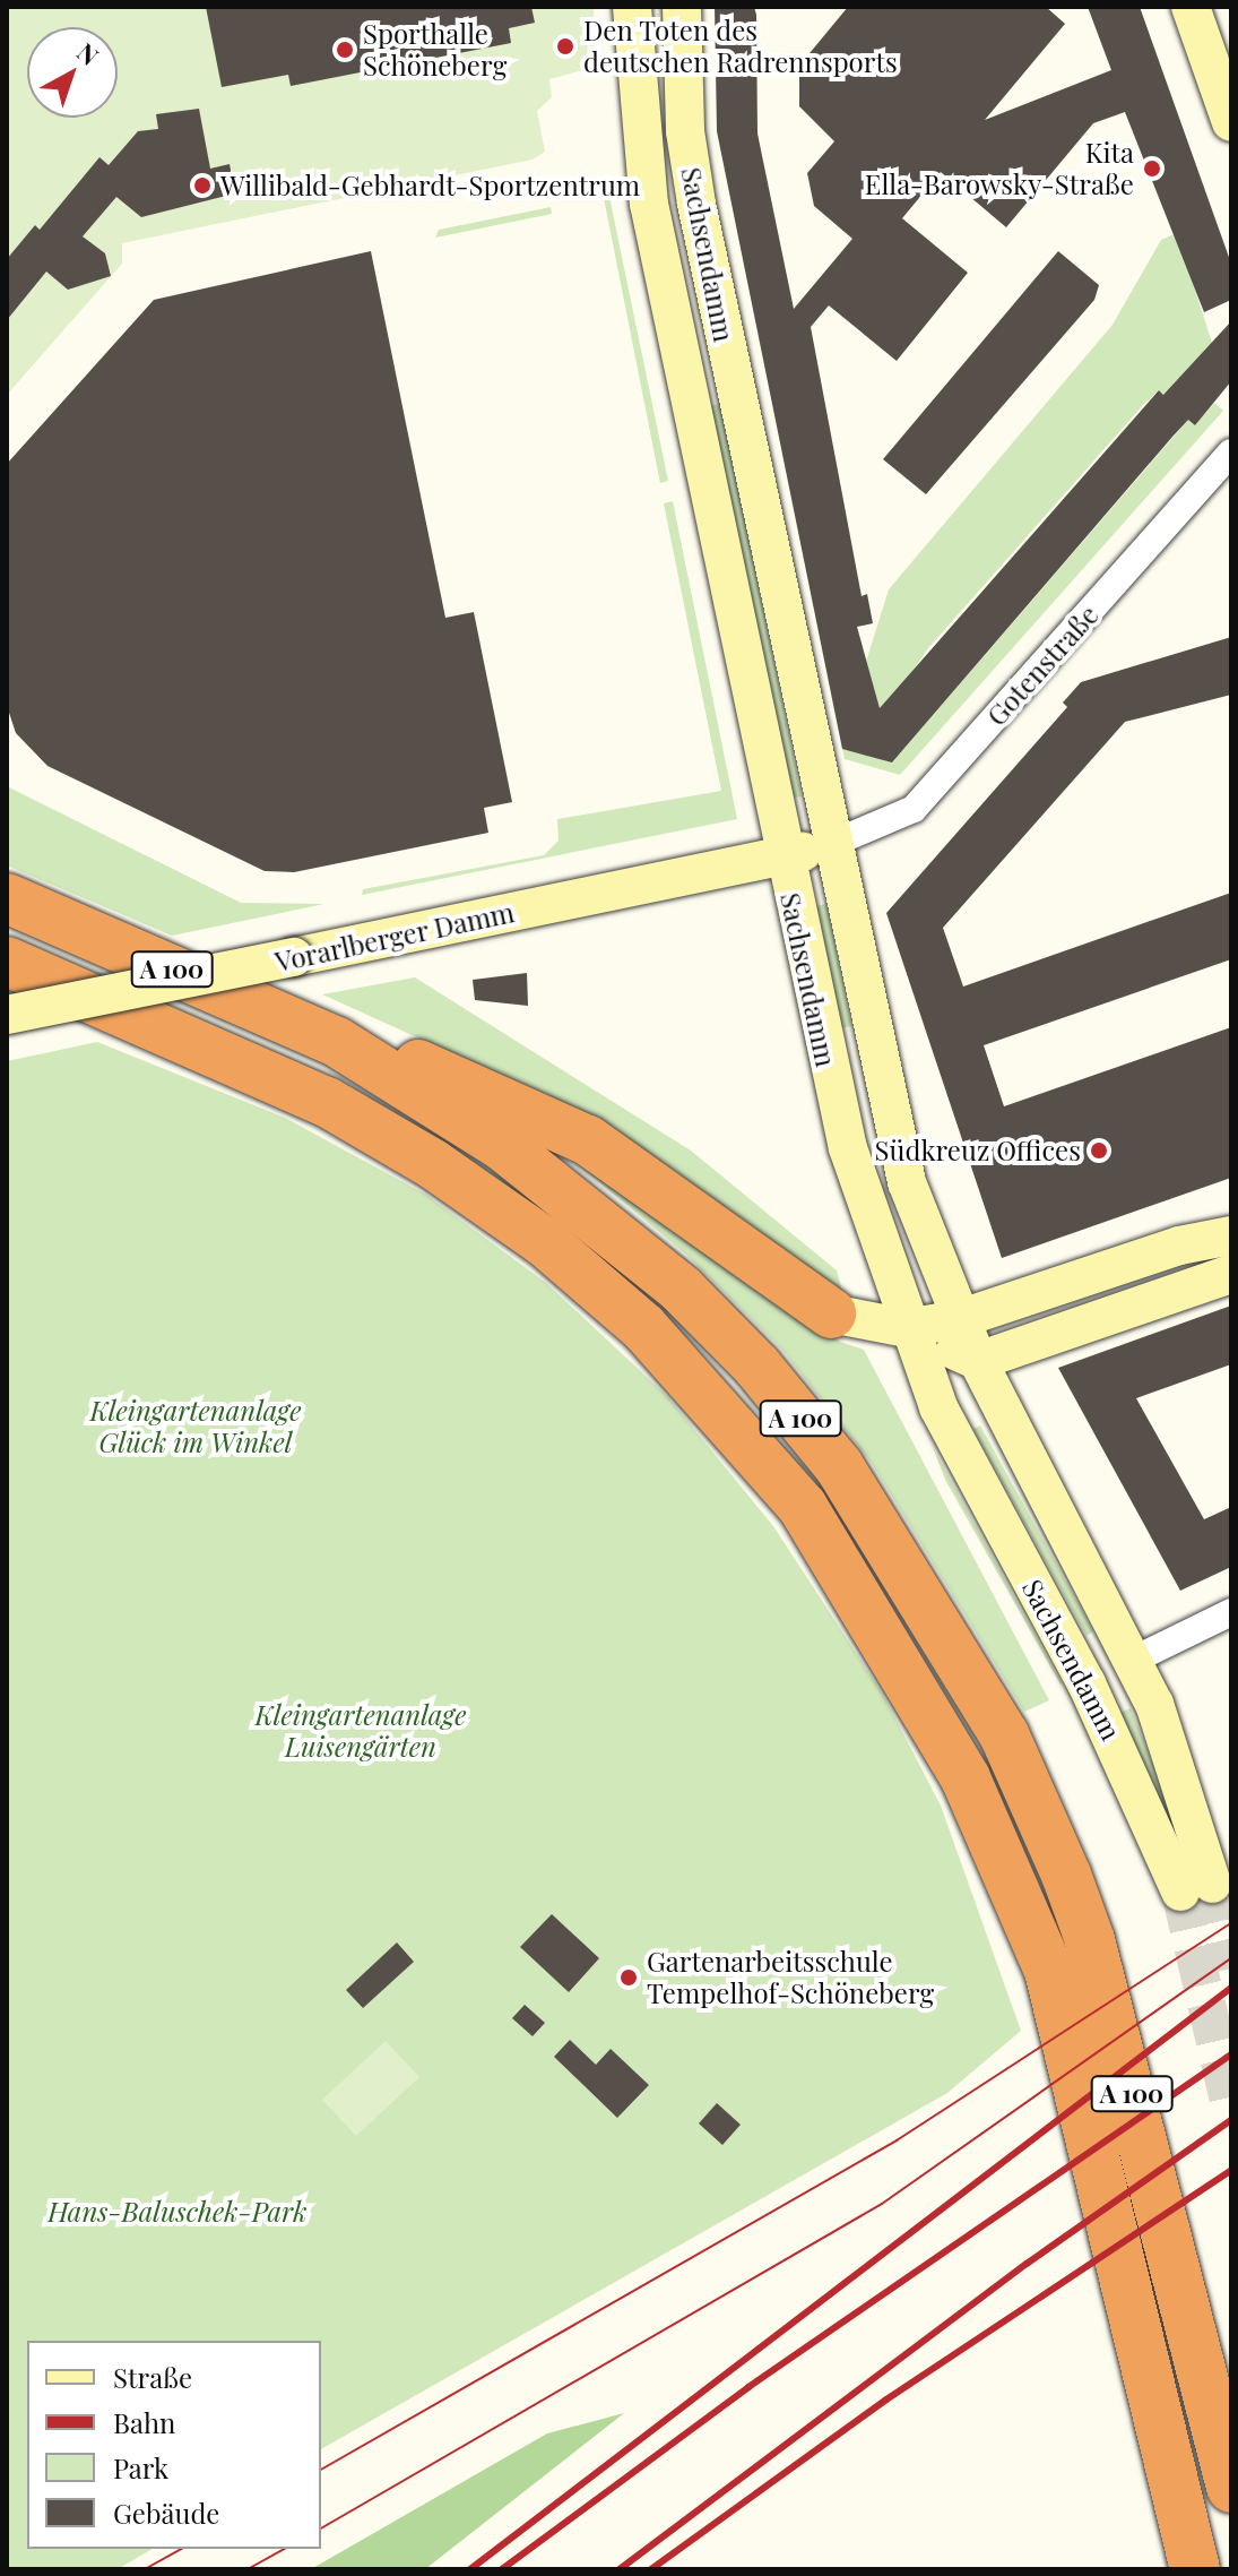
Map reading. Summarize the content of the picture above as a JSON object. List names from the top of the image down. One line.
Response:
{"streets":{"highway":["A 100"],"main road":["Sachsendamm","Vorarlberger Damm"],"street":["Gotenstraße"]},"crossings":[["Sachsendamm","Gotenstraße"],["Sachsendamm","Vorarlberger Damm"],["Gotenstraße","Vorarlberger Damm"]],"parks":["Kleingartenanlage Glück im Winkel","Kleingartenanlage Luisengärten","Hans-Baluschek-Park"],"places":["Den Toten des deutschen Radrennsports","Sporthalle Schöneberg","Kita Ella-Barowsky-Straße","Willibald-Gebhardt-Sportzentrum","Südkreuz Offices","Gartenarbeitsschule Tempelhof-Schöneberg"],"legend":["Straße","Bahn","Park","Gebäude"],"north":"top right"}
